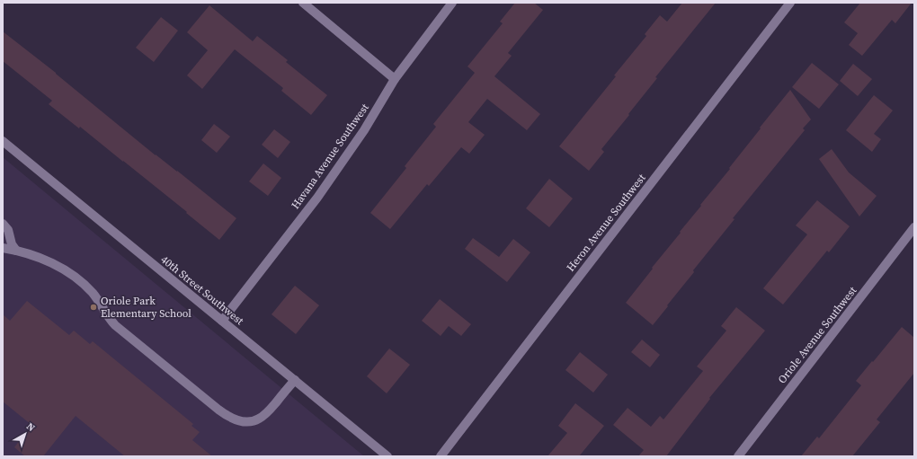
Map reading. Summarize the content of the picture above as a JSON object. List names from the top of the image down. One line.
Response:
{"streets":{"street":["Havana Avenue Southwest","Heron Avenue Southwest","40th Street Southwest","Oriole Avenue Southwest"]},"crossings":[["Havana Avenue Southwest","40th Street Southwest"]],"places":["Oriole Park Elementary School"],"north":"top right"}
